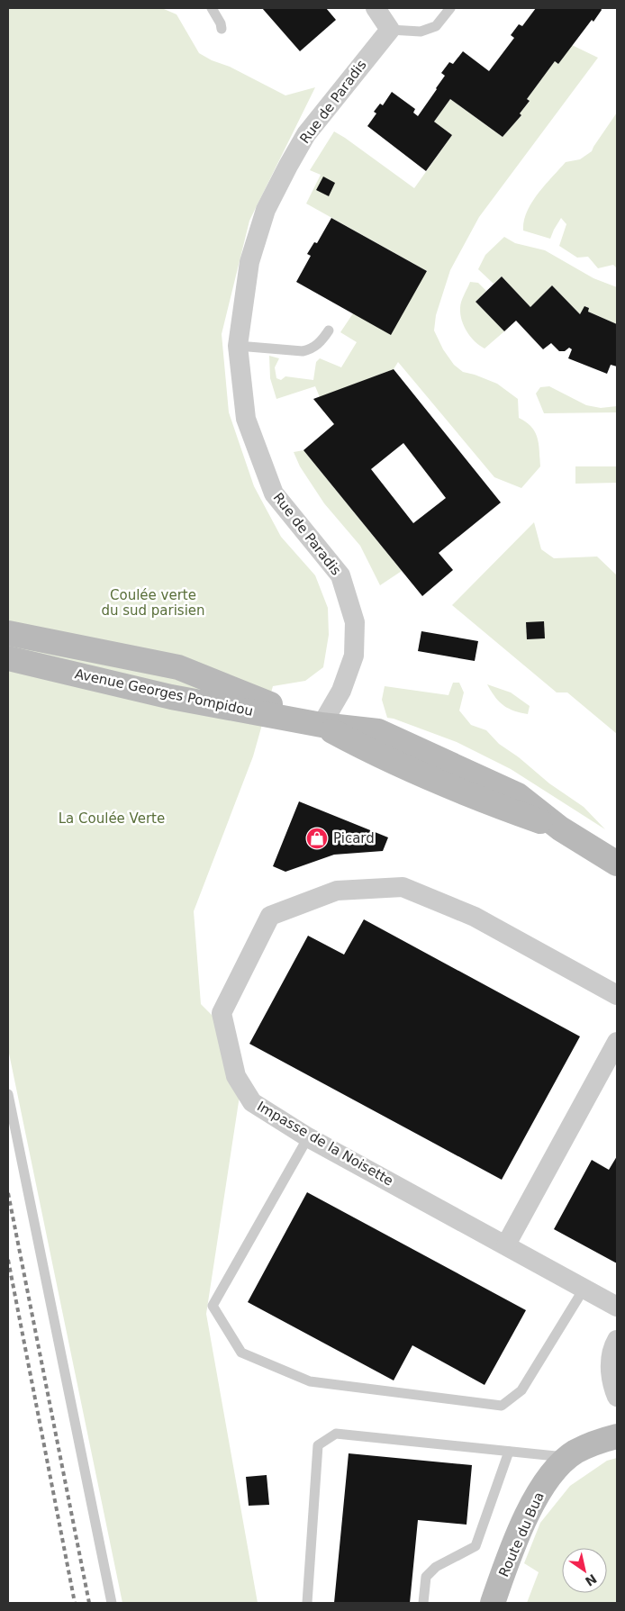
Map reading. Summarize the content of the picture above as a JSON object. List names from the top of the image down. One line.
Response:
{"streets":{"main road":["Avenue Georges Pompidou","Route du Bua"],"street":["Rue de Paradis","Impasse de la Noisette"]},"crossings":[["Rue de Paradis","Avenue Georges Pompidou"]],"parks":["Coulée verte du sud parisien","La Coulée Verte"],"places":{"shop":["Picard"]},"north":"bottom right"}
